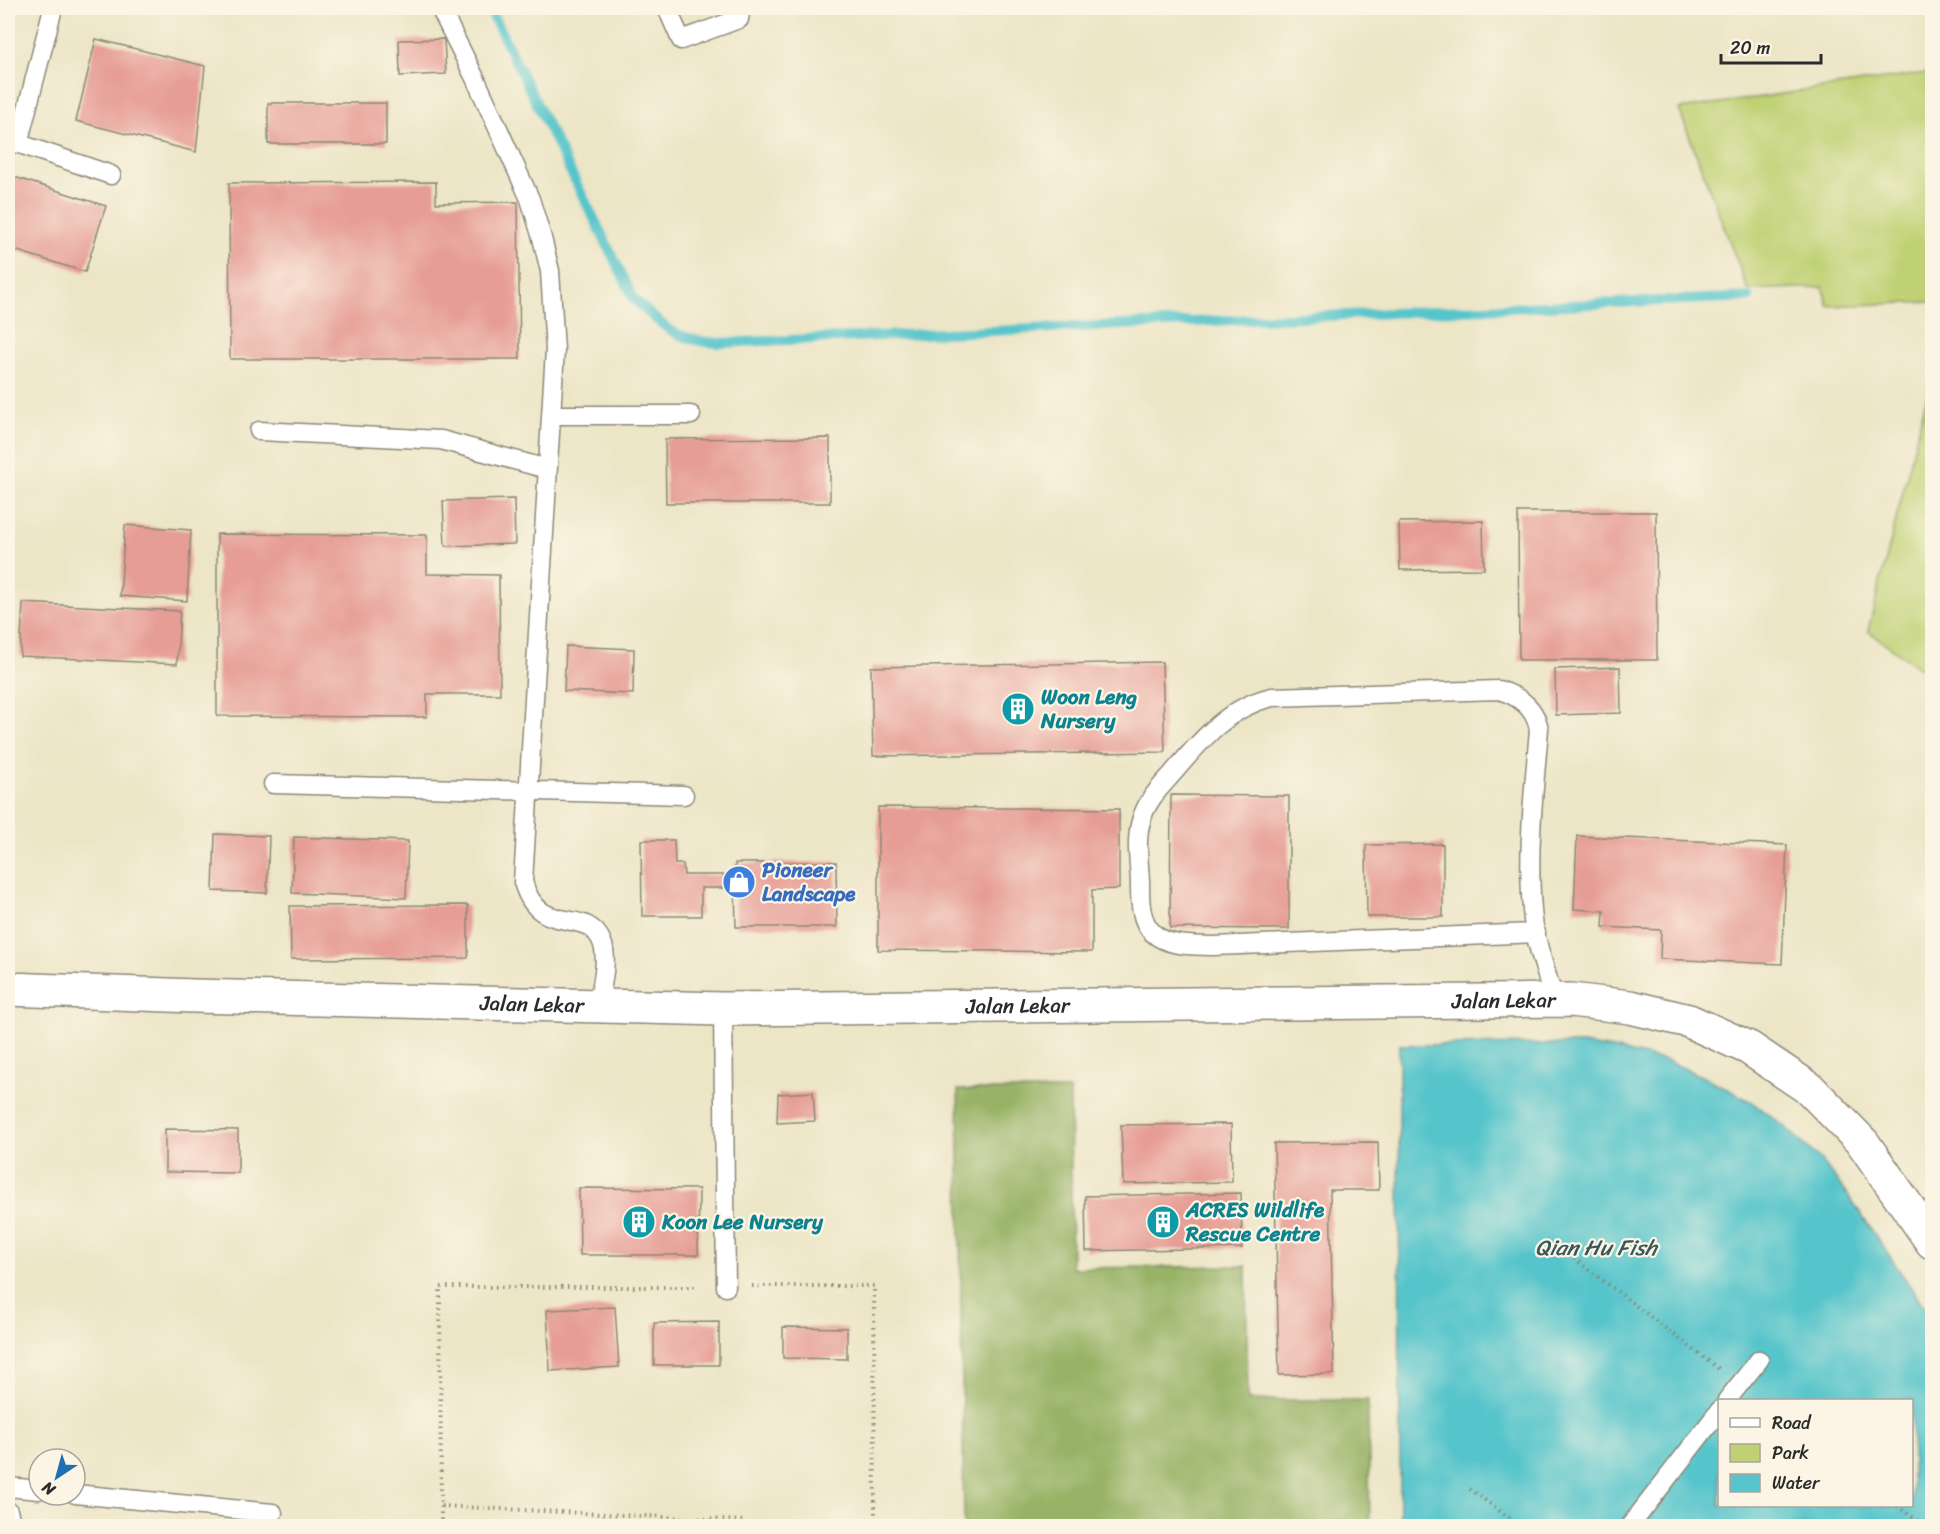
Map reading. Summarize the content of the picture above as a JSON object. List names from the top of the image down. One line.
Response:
{"streets":{"street":["Jalan Lekar"]},"water":["Qian Hu Fish"],"places":{"building":["Woon Leng Nursery","Koon Lee Nursery","ACRES Wildlife Rescue Centre"],"shop":["Pioneer Landscape"]},"legend":["Road","Park","Water"],"scale_bar":"20 m","north":"bottom left"}
